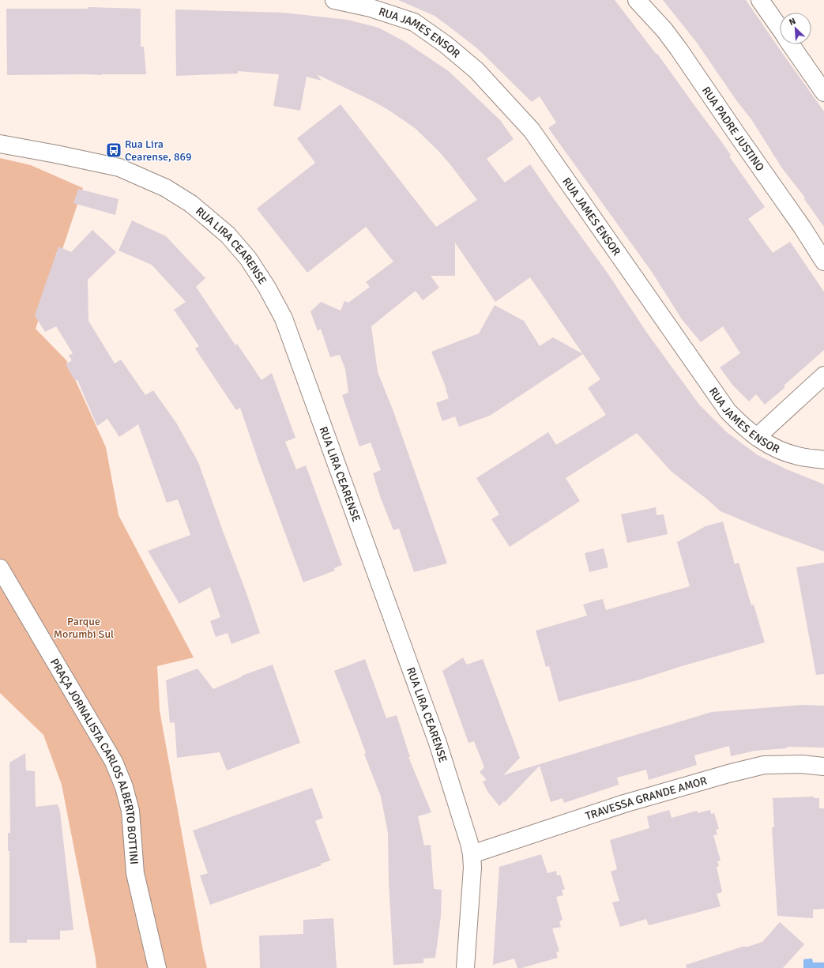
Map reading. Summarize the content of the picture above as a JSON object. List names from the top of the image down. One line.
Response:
{"streets":{"street":["RUA JAMES ENSOR","RUA PADRE JUSTINO","RUA LIRA CEARENSE","PRAÇA JORNALISTA CARLOS ALBERTO BOTTINI","TRAVESSA GRANDE AMOR"]},"crossings":[["RUA LIRA CEARENSE","TRAVESSA GRANDE AMOR"]],"parks":["Parque Morumbi Sul"],"places":{"bus stop":["Rua Lira Cearense, 869"]},"north":"top left"}
